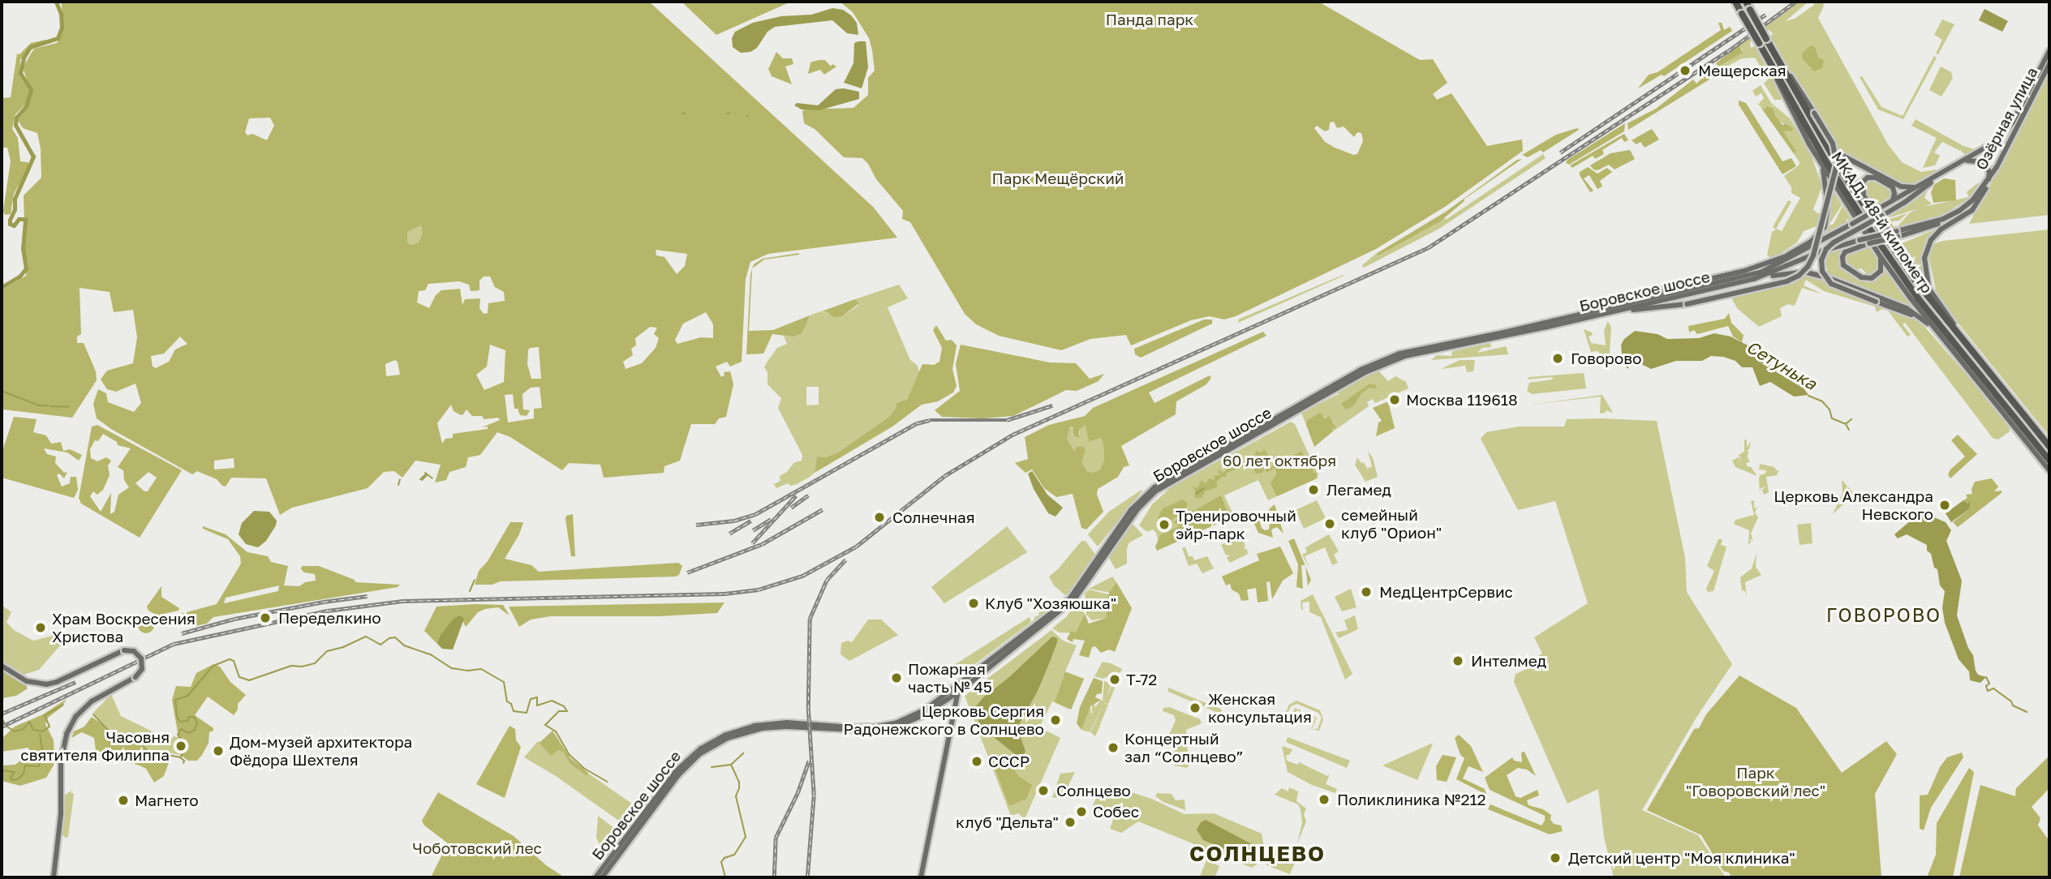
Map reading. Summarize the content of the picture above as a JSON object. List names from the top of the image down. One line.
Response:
{"streets":{"highway":["МКАД, 48-й километр"],"main road":["Озёрная улица","Боровское шоссе"]},"crossings":[["Озёрная улица","Боровское шоссе"]],"districts":["ГОВОРОВО","СОЛНЦЕВО"],"water":["Сетунька"],"parks":["Панда парк","Парк Мещёрский","60 лет октября","Парк \"Говоровский лес\"","Чоботовский лес"],"places":["Мещерская","Говорово","Москва 119618","Легамед","Церковь Александра Невского","Солнечная","семейный клуб \"Орион\"","Тренировочный эйр-парк","МедЦентрСервис","Клуб \"Хозяюшка\"","Переделкино","Храм Воскресения Христова","Интелмед","Пожарная часть № 45","Т-72","Женская консультация","Церковь Сергия Радонежского в Солнцево","Часовня святителя Филиппа","Концертный зал “Солнцево”","Дом-музей архитектора Фёдора Шехтеля","СССР","Солнцево","Поликлиника №212","Магнето","Собес","клуб \"Дельта\"","Детский центр \"Моя клиника\""]}
